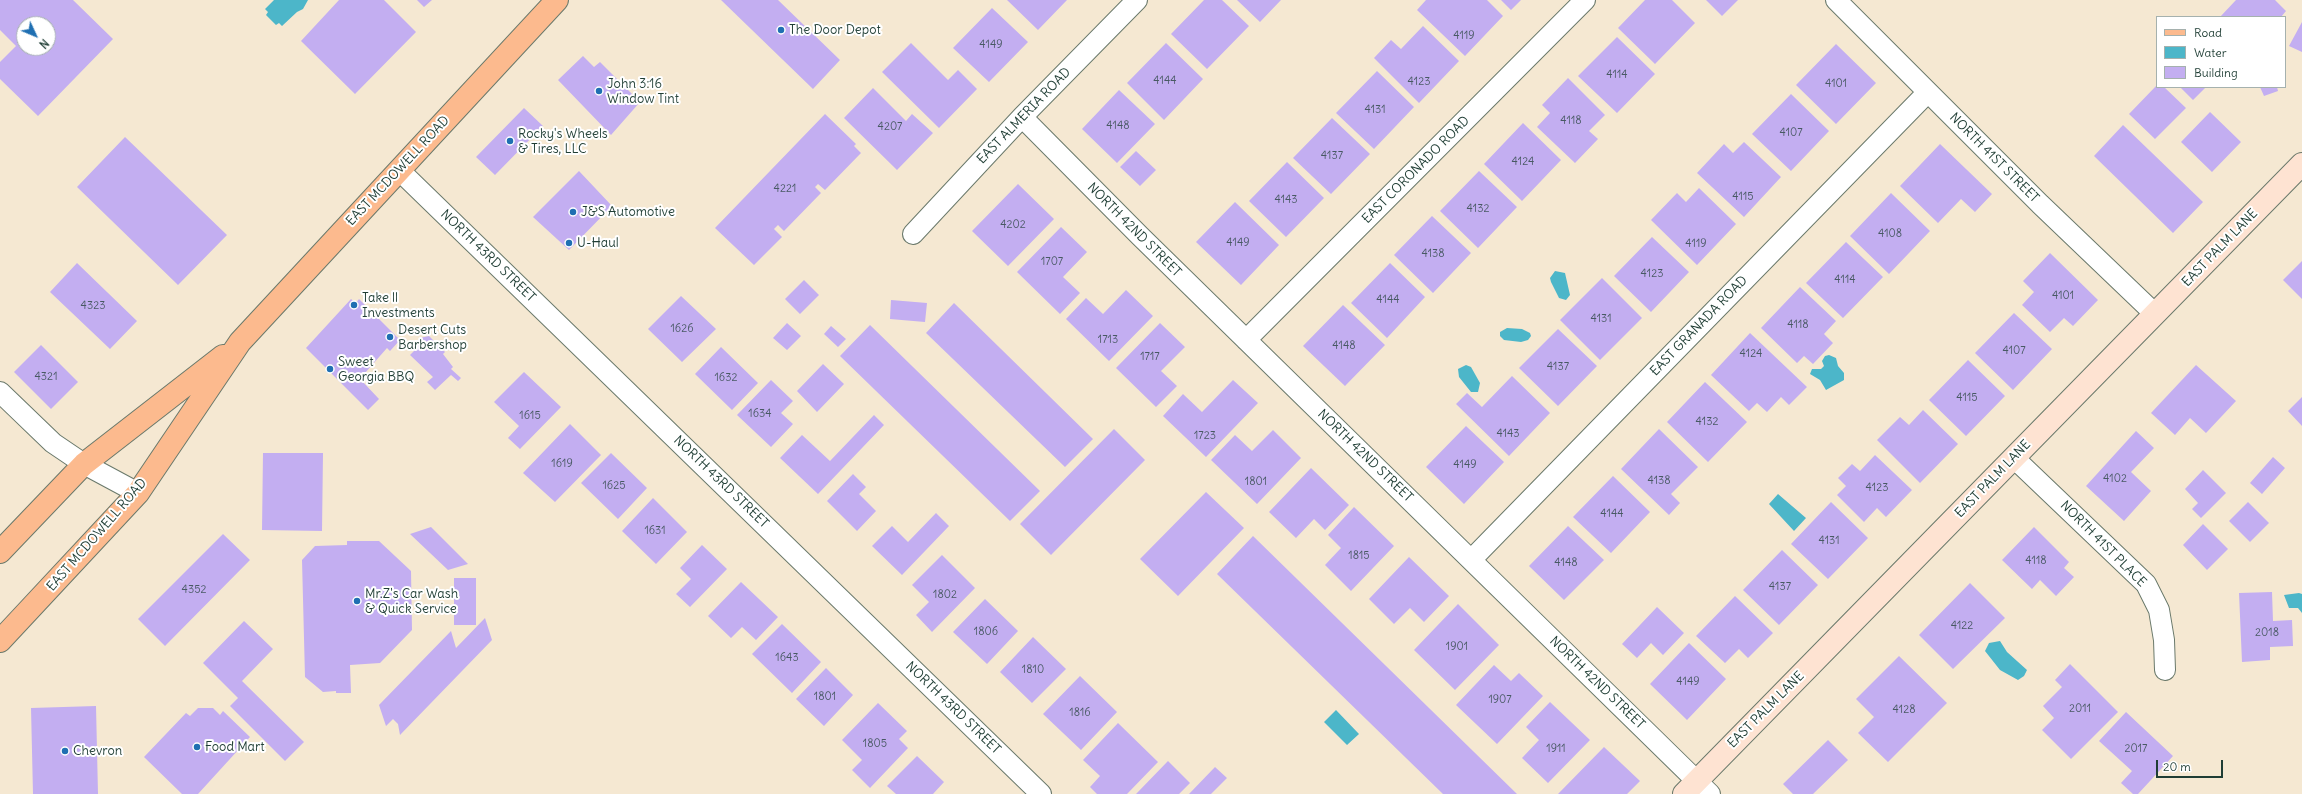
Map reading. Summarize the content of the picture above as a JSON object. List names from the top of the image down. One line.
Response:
{"streets":{"main road":["EAST MCDOWELL ROAD"],"street":["EAST ALMERIA ROAD","NORTH 41ST STREET","EAST CORONADO ROAD","NORTH 42ND STREET","EAST PALM LANE","NORTH 43RD STREET","EAST GRANADA ROAD","NORTH 41ST PLACE"]},"crossings":[["EAST ALMERIA ROAD","NORTH 42ND STREET"],["NORTH 41ST STREET","EAST PALM LANE"],["NORTH 41ST STREET","EAST GRANADA ROAD"],["EAST CORONADO ROAD","NORTH 42ND STREET"],["EAST MCDOWELL ROAD","NORTH 43RD STREET"],["NORTH 42ND STREET","EAST PALM LANE"],["NORTH 42ND STREET","EAST GRANADA ROAD"],["EAST PALM LANE","NORTH 41ST PLACE"]],"places":["The Door Depot","John 3:16 Window Tint","Rocky's Wheels & Tires, LLC","J&S Automotive","U-Haul","Take ll Investments","Desert Cuts Barbershop","Sweet Georgia BBQ","Mr.Z's Car Wash & Quick Service","Food Mart","Chevron"],"house_numbers":["4119","4149","4114","4144","4123","4101","4131","4118","4148","4207","4107","4137","4124","4221","4115","4143","4132","4202","4108","4149","4119","4138","1707","4123","4114","4101","4144","4323","4131","4118","1626","1713","4148","4107","4124","1717","4137","4321","1632","4115","1634","1615","4132","4143","1723","1619","4149","4102","4138","1801","1625","4123","4144","1631","4131","1815","4118","4148","4137","4352","1802","4122","1806","2018","1901","1643","1810","4149","1801","1907","2011","4128","1816","1805","1911","2017"],"legend":["Road","Water","Building"],"scale_bar":"20 m","north":"bottom right"}
